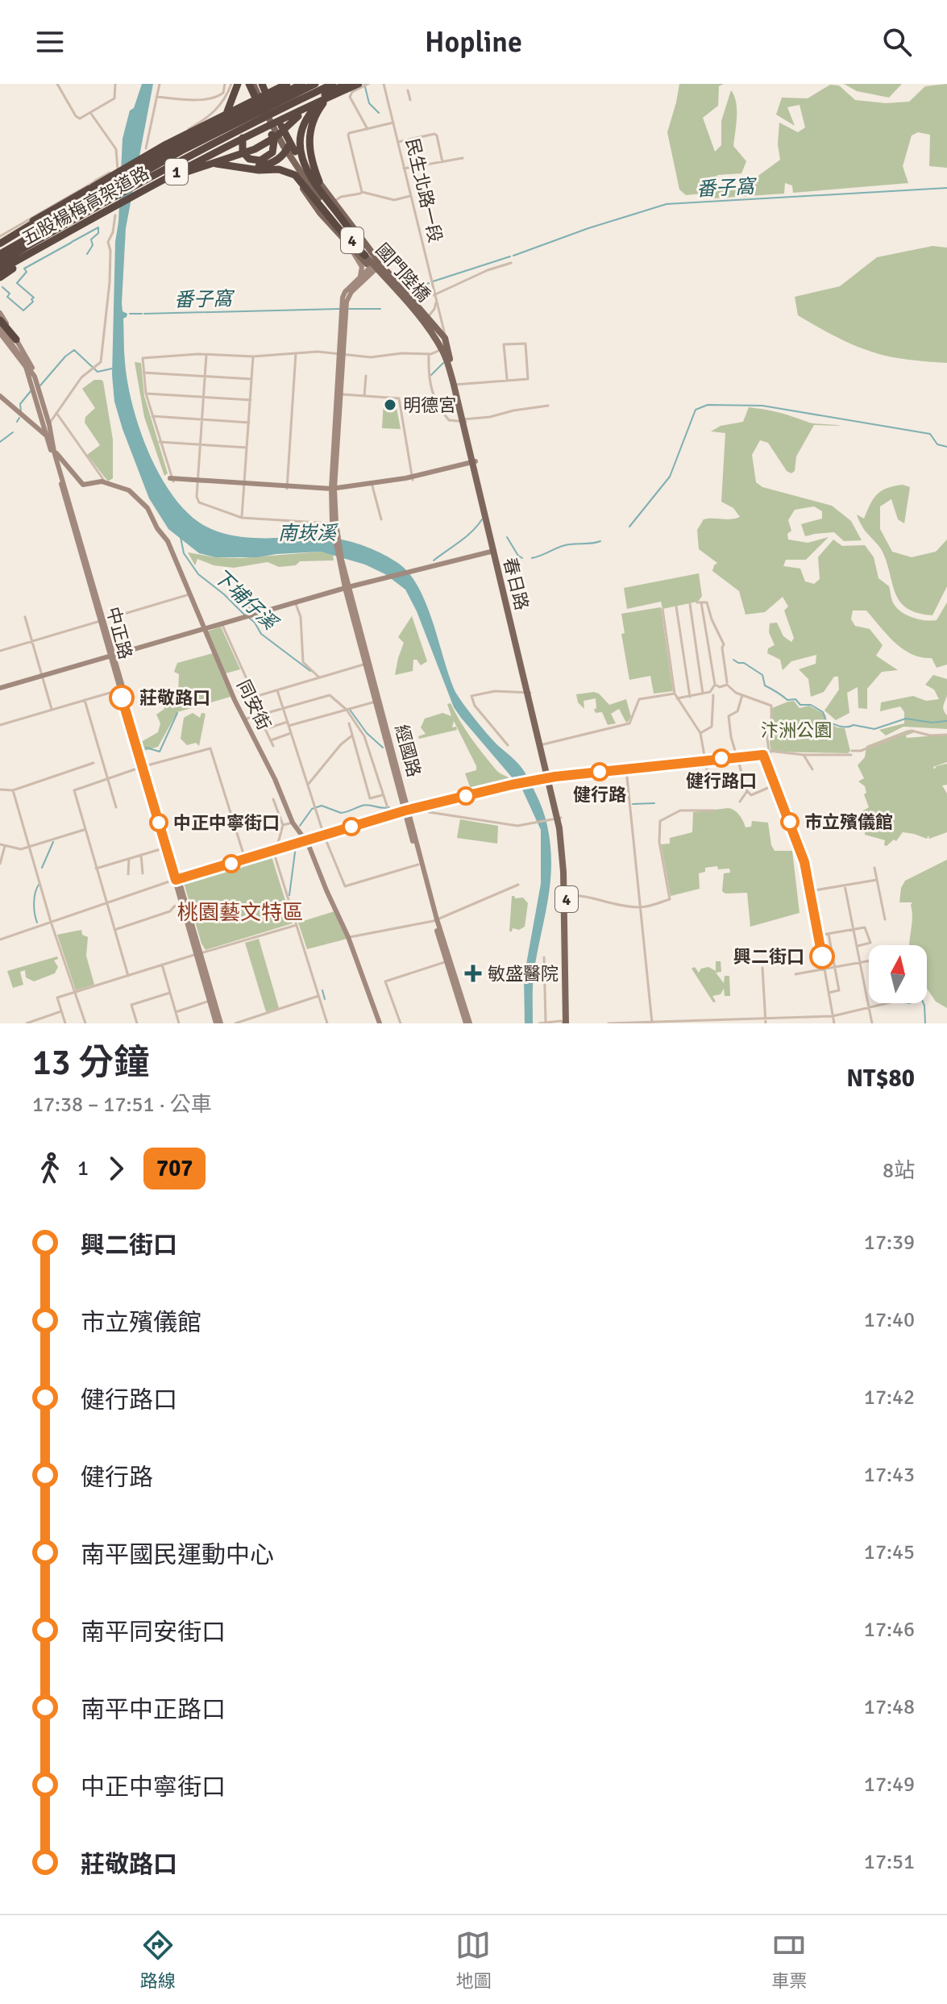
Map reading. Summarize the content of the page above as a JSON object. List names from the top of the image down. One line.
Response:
{"streets":{"highway":["1","五股楊梅高架道路"],"main road":["民生北路一段","4","國門陸橋","春日路"],"street":["中正路","同安街","經國路"]},"crossings":[["1","4"],["民生北路一段","4"],["民生北路一段","國門陸橋"],["民生北路一段","春日路"],["4","國門陸橋"],["中正路","同安街"]],"districts":["桃園藝文特區"],"water":["番子窩","南崁溪","下埔仔溪"],"parks":["汴洲公園"],"places":{"other":["明德宮","莊敬路口","健行路口","健行路","市立殯儀館","中正中寧街口","興二街口"],"health":["敏盛醫院"]},"lines":["bus line 707"],"north":"top","page":{"header":"Hopline","heading":["13 分鐘","17:38 – 17:51 · 公車","NT$80"],"legs":["1","707","8站"],"list":[{"name":"興二街口","value":"17:39"},{"name":"市立殯儀館","value":"17:40"},{"name":"健行路口","value":"17:42"},{"name":"健行路","value":"17:43"},{"name":"南平國民運動中心","value":"17:45"},{"name":"南平同安街口","value":"17:46"},{"name":"南平中正路口","value":"17:48"},{"name":"中正中寧街口","value":"17:49"},{"name":"莊敬路口","value":"17:51"}],"tabs":["路線","地圖","車票"]}}
